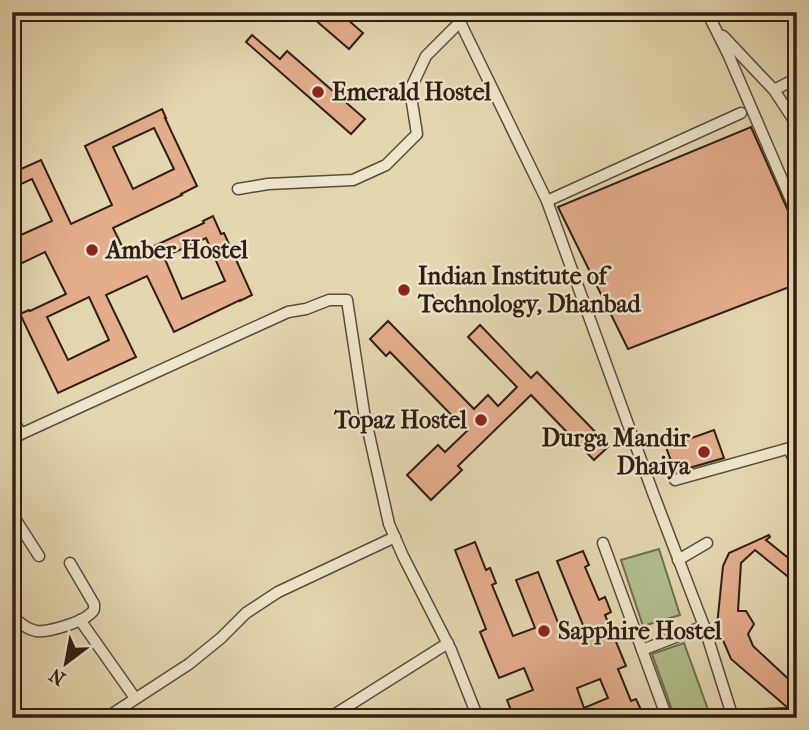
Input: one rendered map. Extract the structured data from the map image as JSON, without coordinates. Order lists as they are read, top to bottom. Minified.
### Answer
{"places":["Emerald Hostel","Amber Hostel","Indian Institute of Technology, Dhanbad","Topaz Hostel","Durga Mandir Dhaiya","Sapphire Hostel"],"north":"bottom left"}
